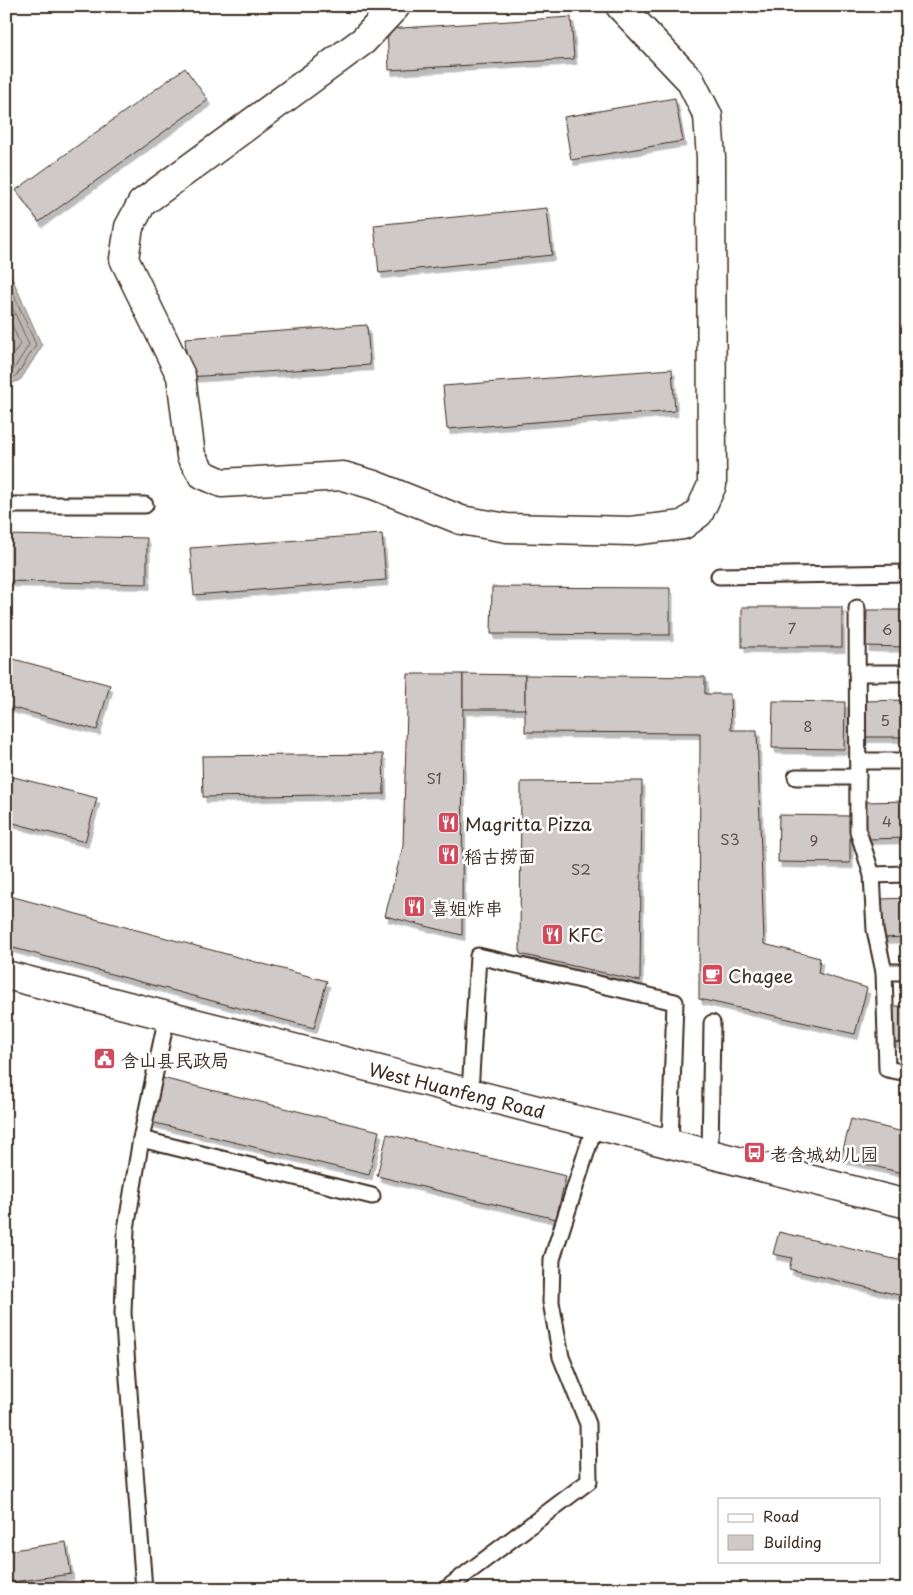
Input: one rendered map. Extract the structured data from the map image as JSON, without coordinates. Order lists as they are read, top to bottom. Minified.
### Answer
{"streets":{"street":["West Huanfeng Road"]},"places":{"restaurant":["Magritta Pizza","稻古捞面","喜姐炸串","KFC"],"cafe":["Chagee"],"public building":["含山县民政局"],"bus stop":["老含城幼儿园"]},"house_numbers":["7","6","5","8","S1","4","S3","9","S2"],"legend":["Road","Building"]}
